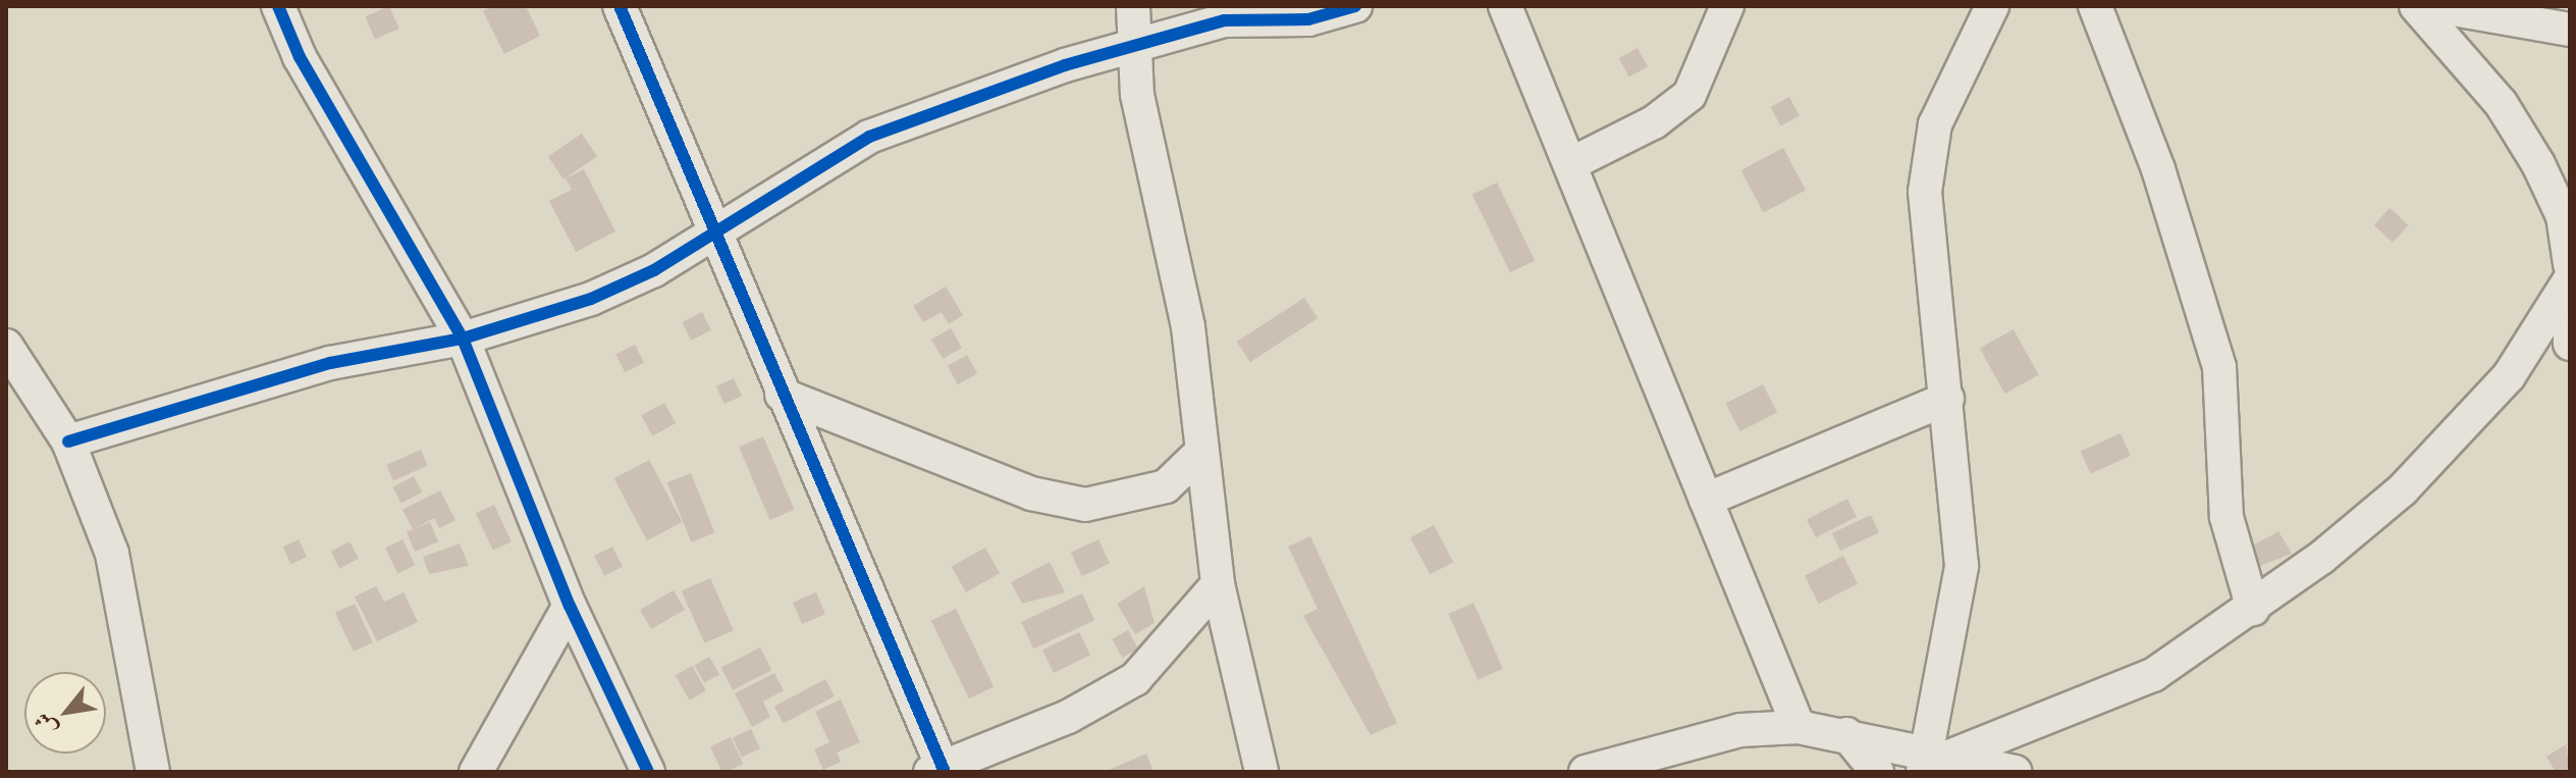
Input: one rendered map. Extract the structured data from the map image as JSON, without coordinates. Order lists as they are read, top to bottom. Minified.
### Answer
{"north":"bottom left"}
